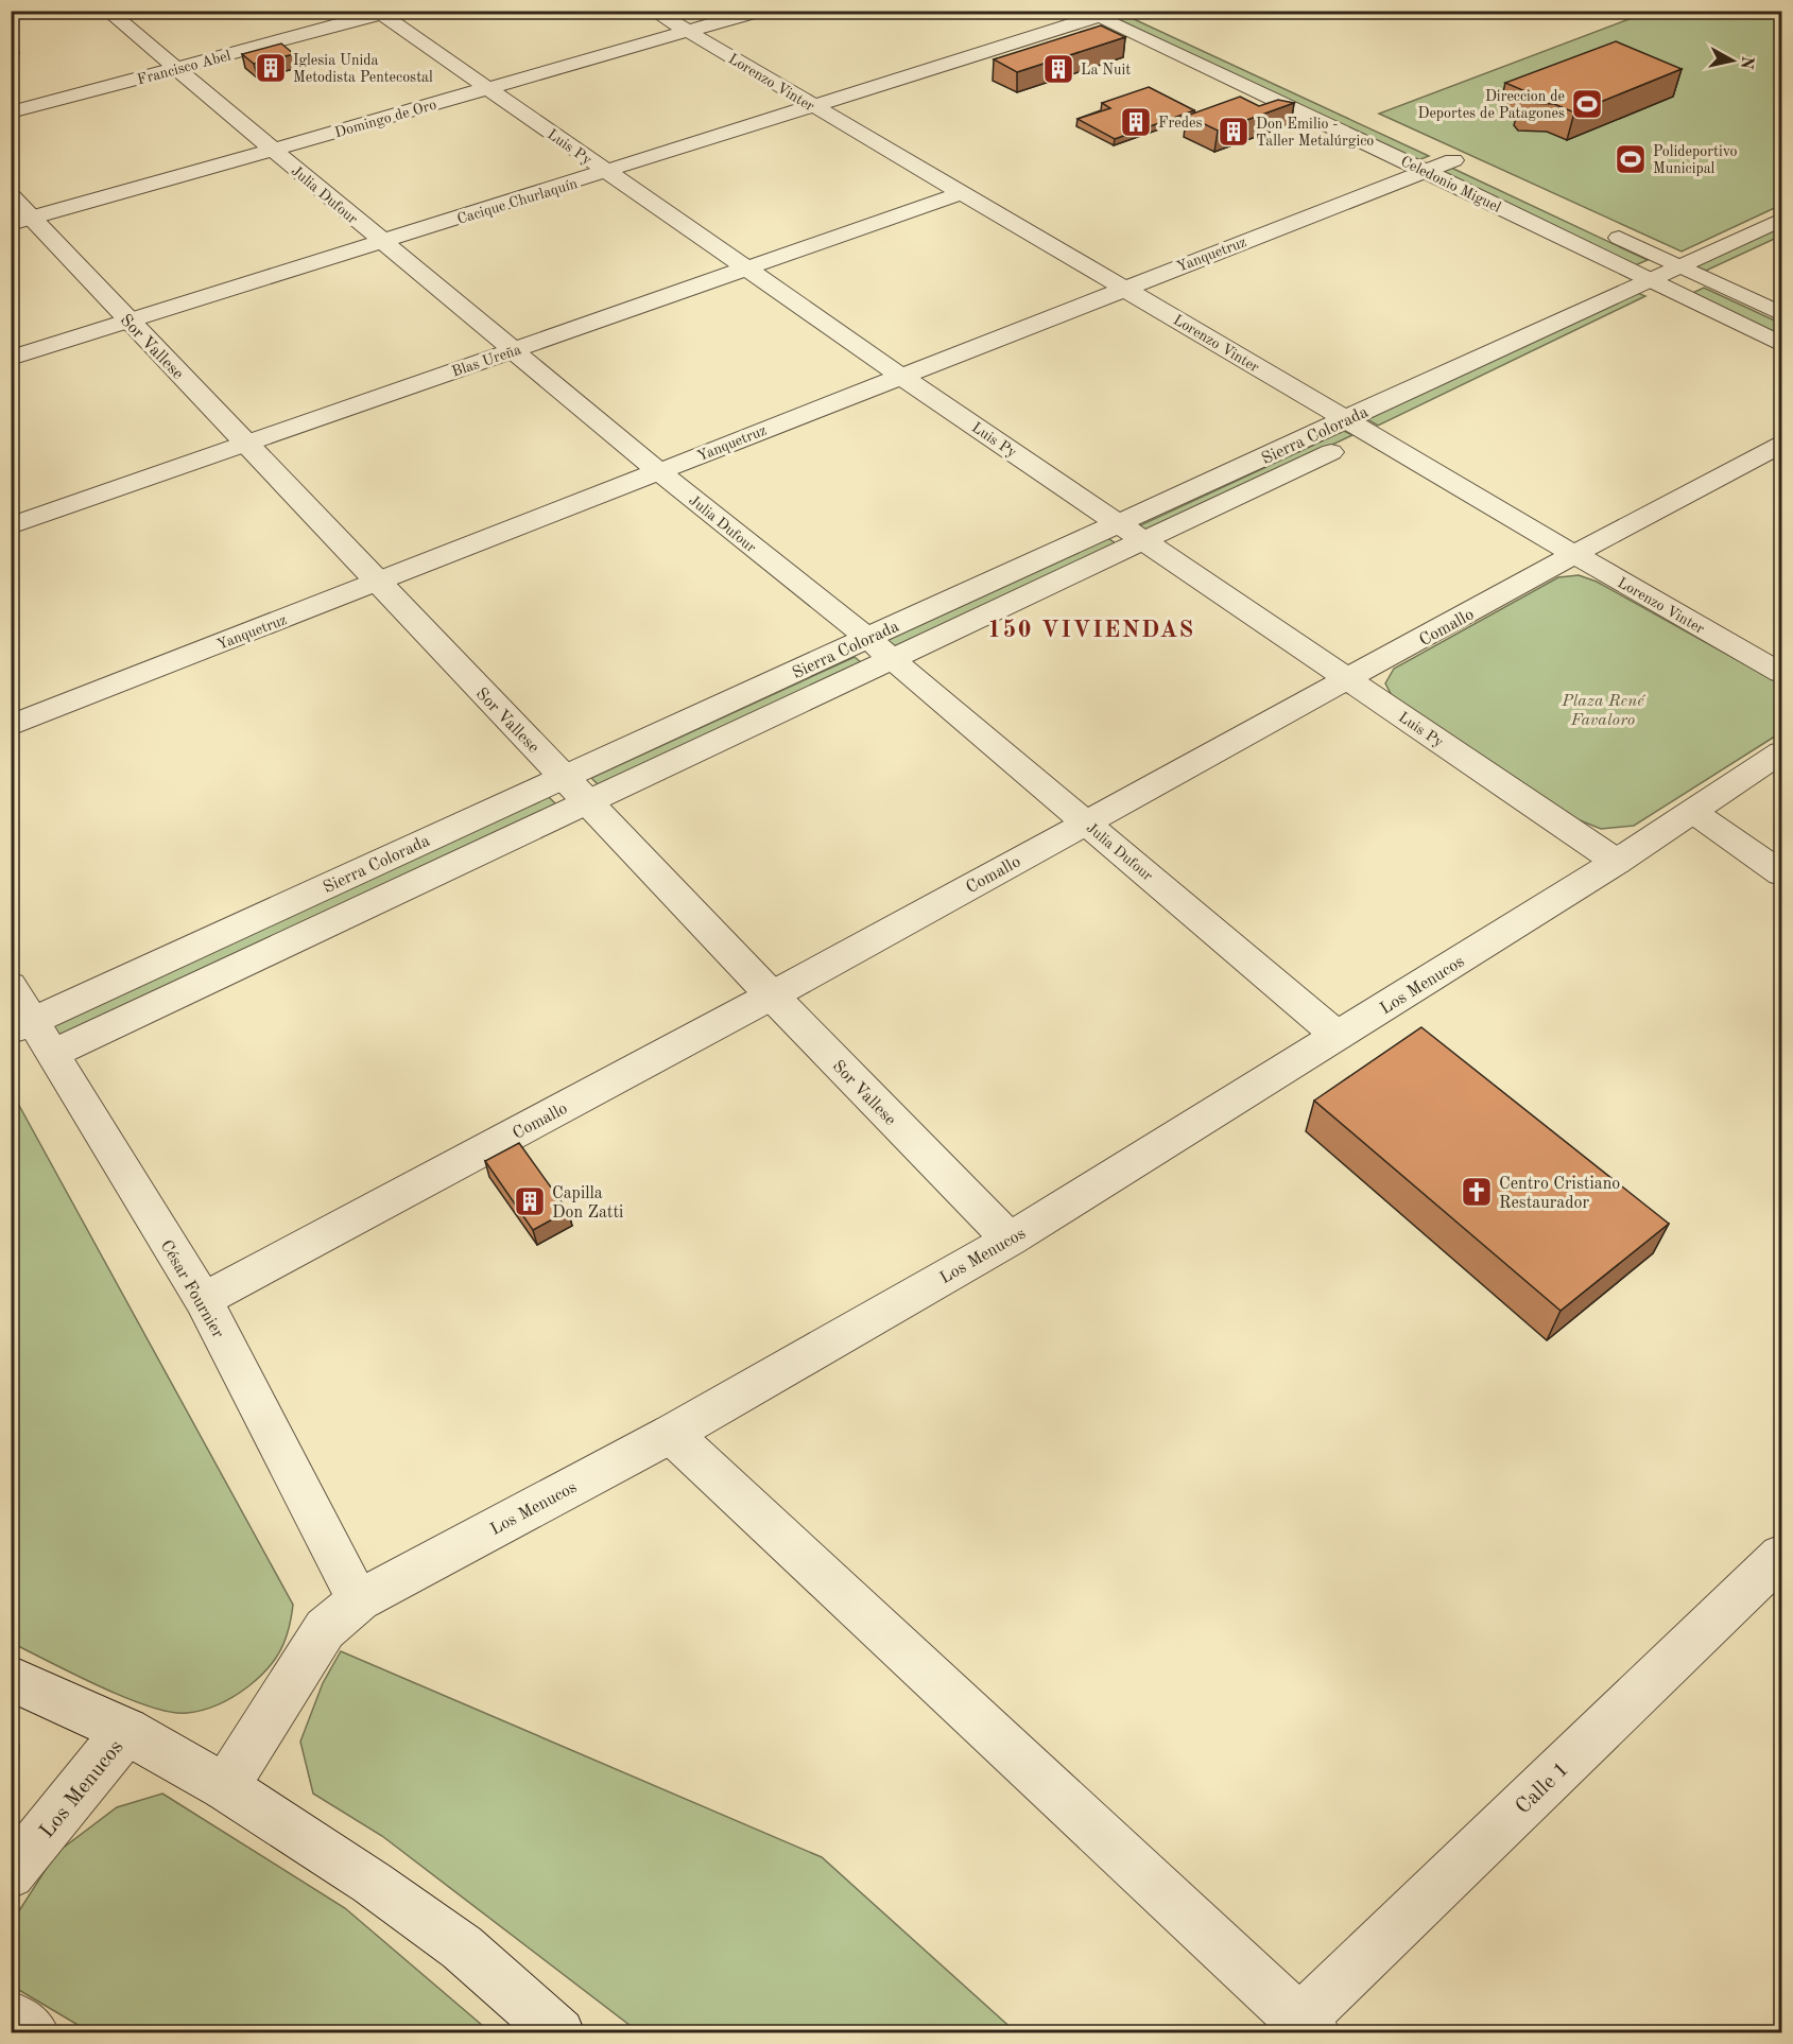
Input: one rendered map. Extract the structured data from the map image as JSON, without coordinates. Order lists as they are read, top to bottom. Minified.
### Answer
{"streets":{"street":["Francisco Abel","Lorenzo Vinter","Domingo de Oro","Luis Py","Celedonio Miguel","Julia Dufour","Cacique Churlaquín","Yanquetruz","Sor Vallese","Blas Ureña","Sierra Colorada","Comallo","Los Menucos","César Fournier","Calle 1"]},"crossings":[["Francisco Abel","Luis Py"],["Francisco Abel","Julia Dufour"],["Lorenzo Vinter","Domingo de Oro"],["Lorenzo Vinter","Cacique Churlaquín"],["Lorenzo Vinter","Yanquetruz"],["Lorenzo Vinter","Blas Ureña"],["Lorenzo Vinter","Sierra Colorada"],["Lorenzo Vinter","Comallo"],["Domingo de Oro","Luis Py"],["Domingo de Oro","Julia Dufour"],["Domingo de Oro","Sor Vallese"],["Luis Py","Cacique Churlaquín"],["Luis Py","Yanquetruz"],["Luis Py","Blas Ureña"],["Luis Py","Sierra Colorada"],["Luis Py","Comallo"],["Luis Py","Los Menucos"],["Celedonio Miguel","Cacique Churlaquín"],["Celedonio Miguel","Yanquetruz"],["Celedonio Miguel","Sierra Colorada"],["Julia Dufour","Cacique Churlaquín"],["Julia Dufour","Yanquetruz"],["Julia Dufour","Blas Ureña"],["Julia Dufour","Sierra Colorada"],["Julia Dufour","Comallo"],["Julia Dufour","Los Menucos"],["Cacique Churlaquín","Sor Vallese"],["Yanquetruz","Sor Vallese"],["Sor Vallese","Blas Ureña"],["Sor Vallese","Sierra Colorada"],["Sor Vallese","Comallo"],["Sor Vallese","Los Menucos"],["Sierra Colorada","César Fournier"],["Comallo","César Fournier"],["Los Menucos","César Fournier"]],"districts":["150 VIVIENDAS"],"parks":["Plaza René Favaloro"],"places":{"building":["Iglesia Unida Metodista Pentecostal","La Nuit","Fredes","Don Emilio - Taller Metalúrgico","Capilla Don Zatti"],"sports":["Direccion de Deportes de Patagones","Polideportivo Municipal"],"church":["Centro Cristiano Restaurador"]},"north":"right"}
